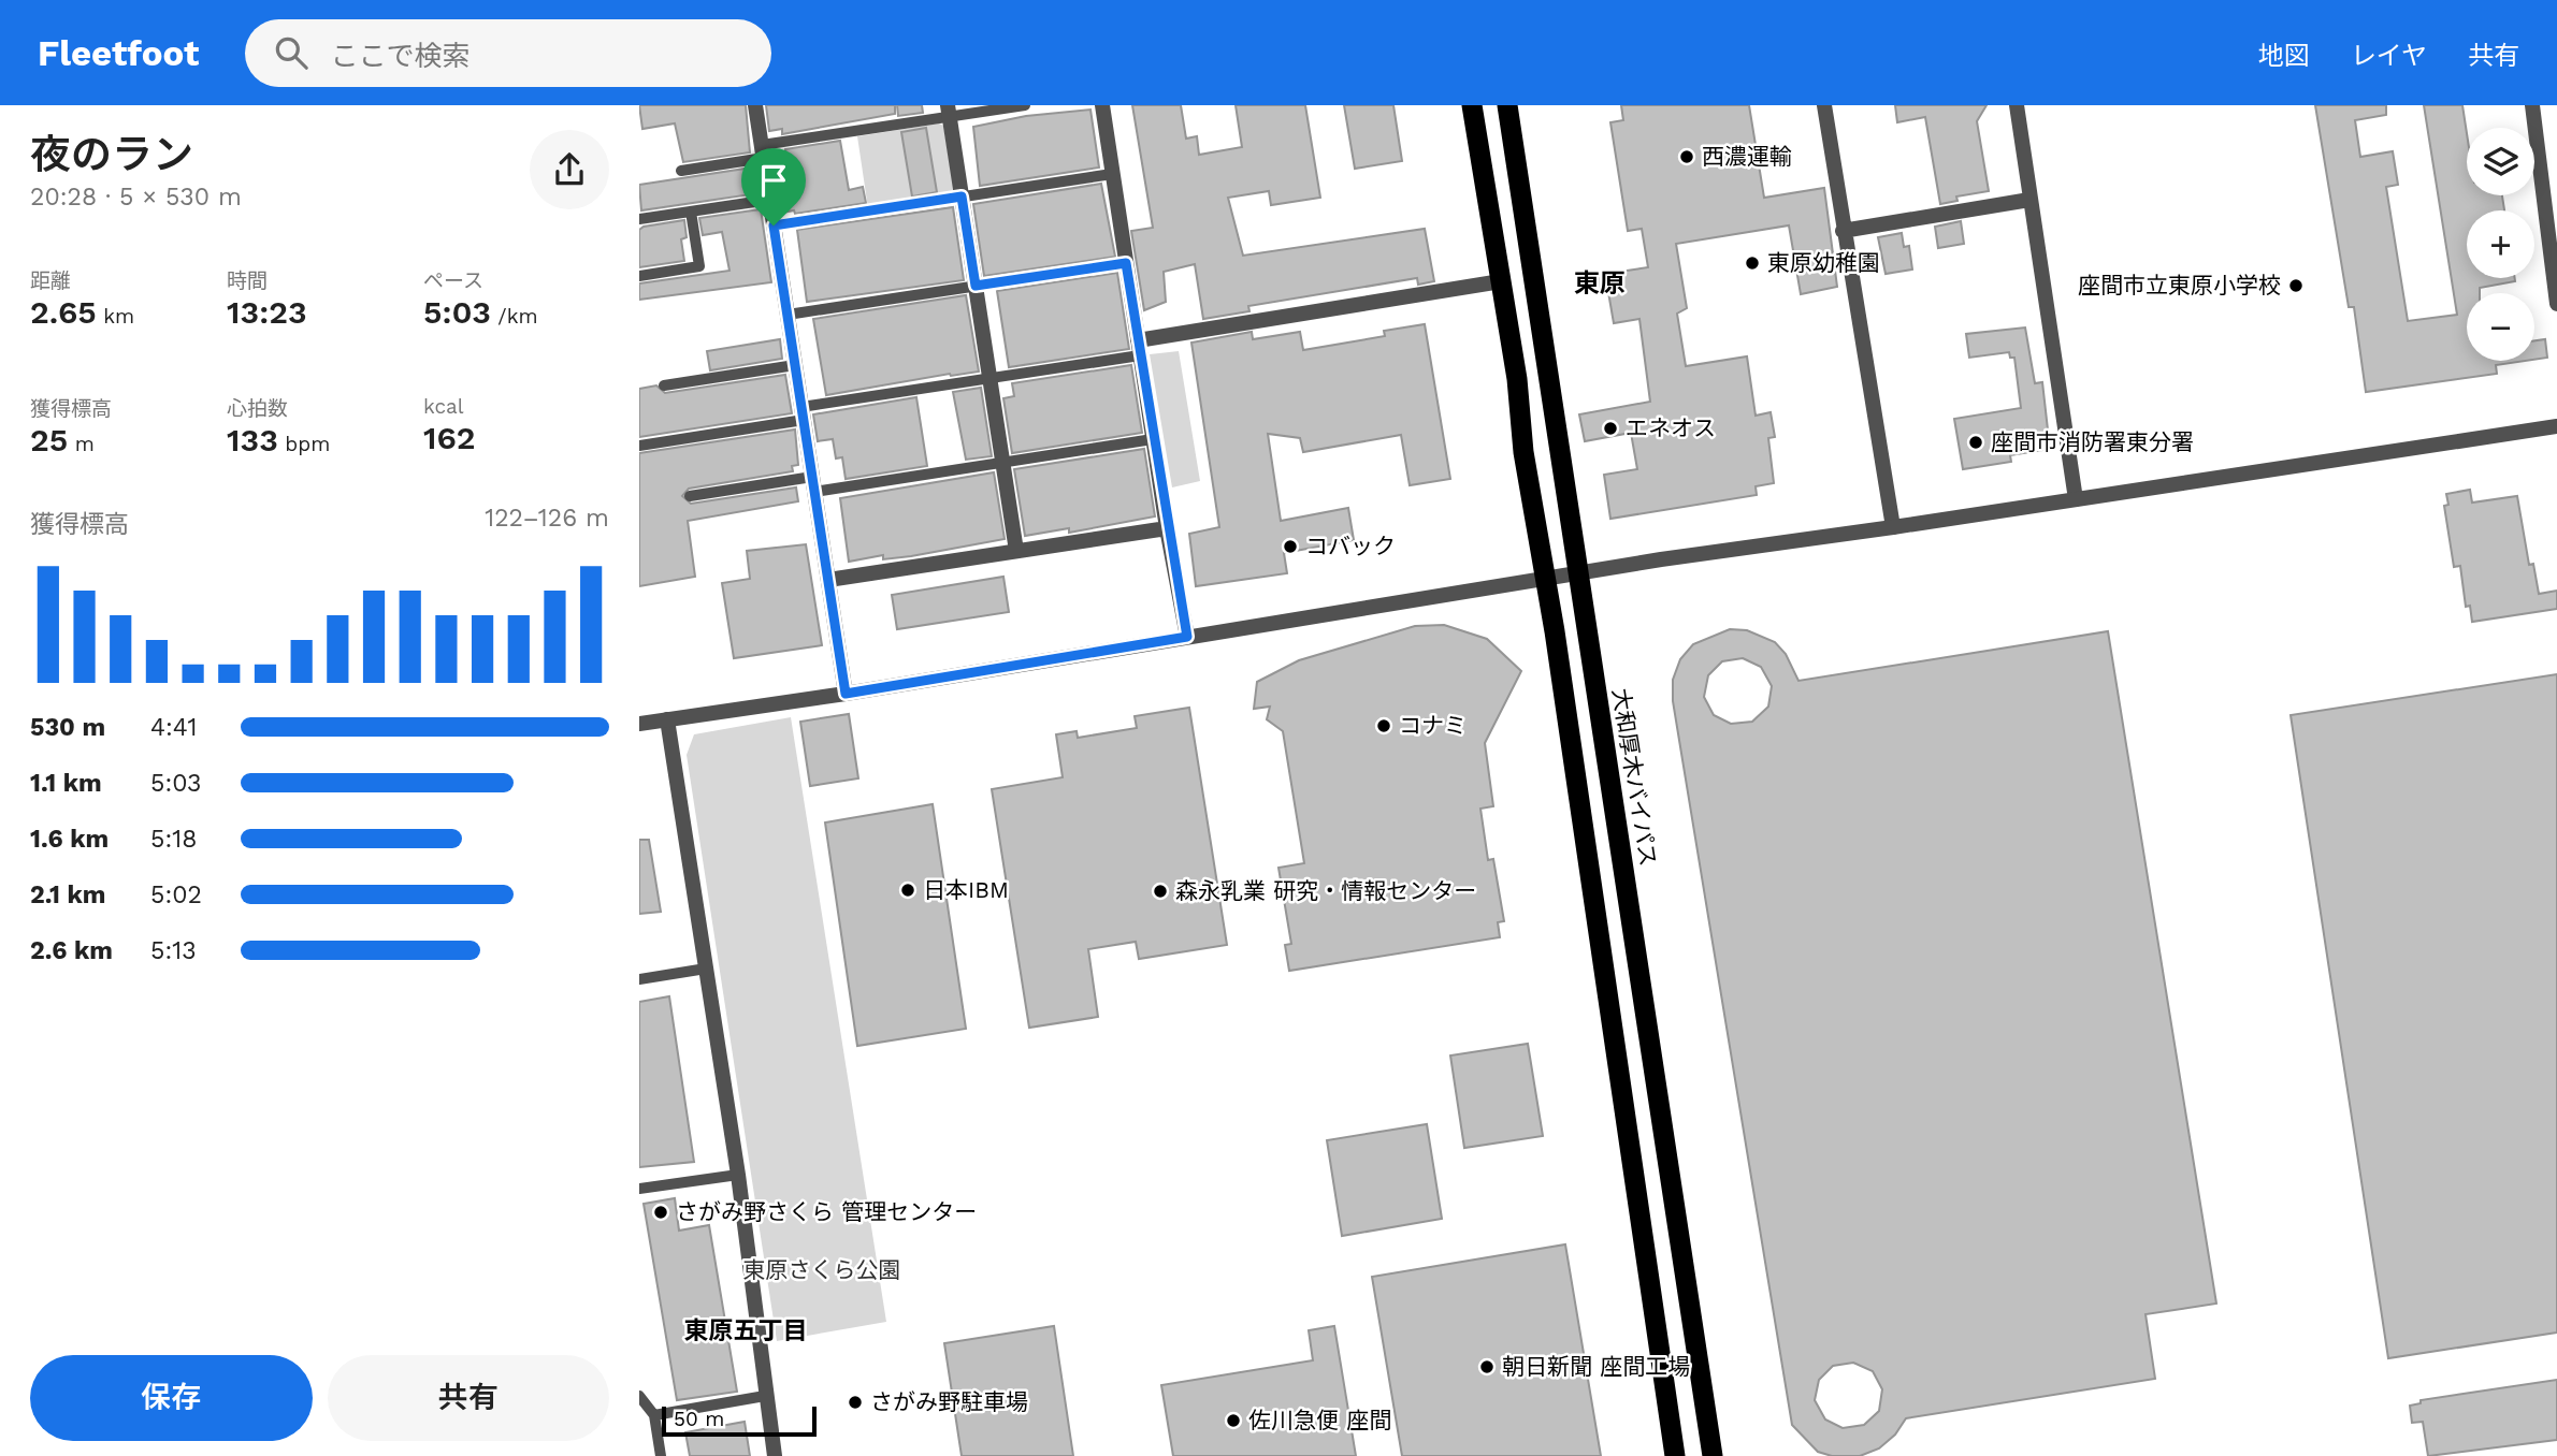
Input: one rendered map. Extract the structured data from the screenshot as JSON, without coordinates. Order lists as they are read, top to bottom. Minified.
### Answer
{"streets":{"highway":["大和厚木バイパス"]},"districts":["東原","東原五丁目"],"parks":["東原さくら公園"],"places":["西濃運輸","東原幼稚園","座間市立東原小学校","エネオス","座間市消防署東分署","コバック","コナミ","日本IBM","森永乳業 研究・情報センター","さがみ野さくら 管理センター","朝日新聞 座間工場","さがみ野駐車場","佐川急便 座間"],"scale_bar":"50 m","page":{"header":"Fleetfoot","search":"ここで検索","nav":["地図","レイヤ","共有"],"heading":["夜のラン","20:28 · 5 × 530 m"],"map_buttons":["+","−"],"stats":[["距離","2.65 km"],["時間","13:23"],["ペース","5:03 /km"],["獲得標高","25 m"],["心拍数","133 bpm"],["kcal","162"]],"chart":["獲得標高","122–126 m"],"list":[{"name":"530 m","note":"4:41"},{"name":"1.1 km","note":"5:03"},{"name":"1.6 km","note":"5:18"},{"name":"2.1 km","note":"5:02"},{"name":"2.6 km","note":"5:13"}],"buttons":["保存","共有"],"scale":"50 m"}}
